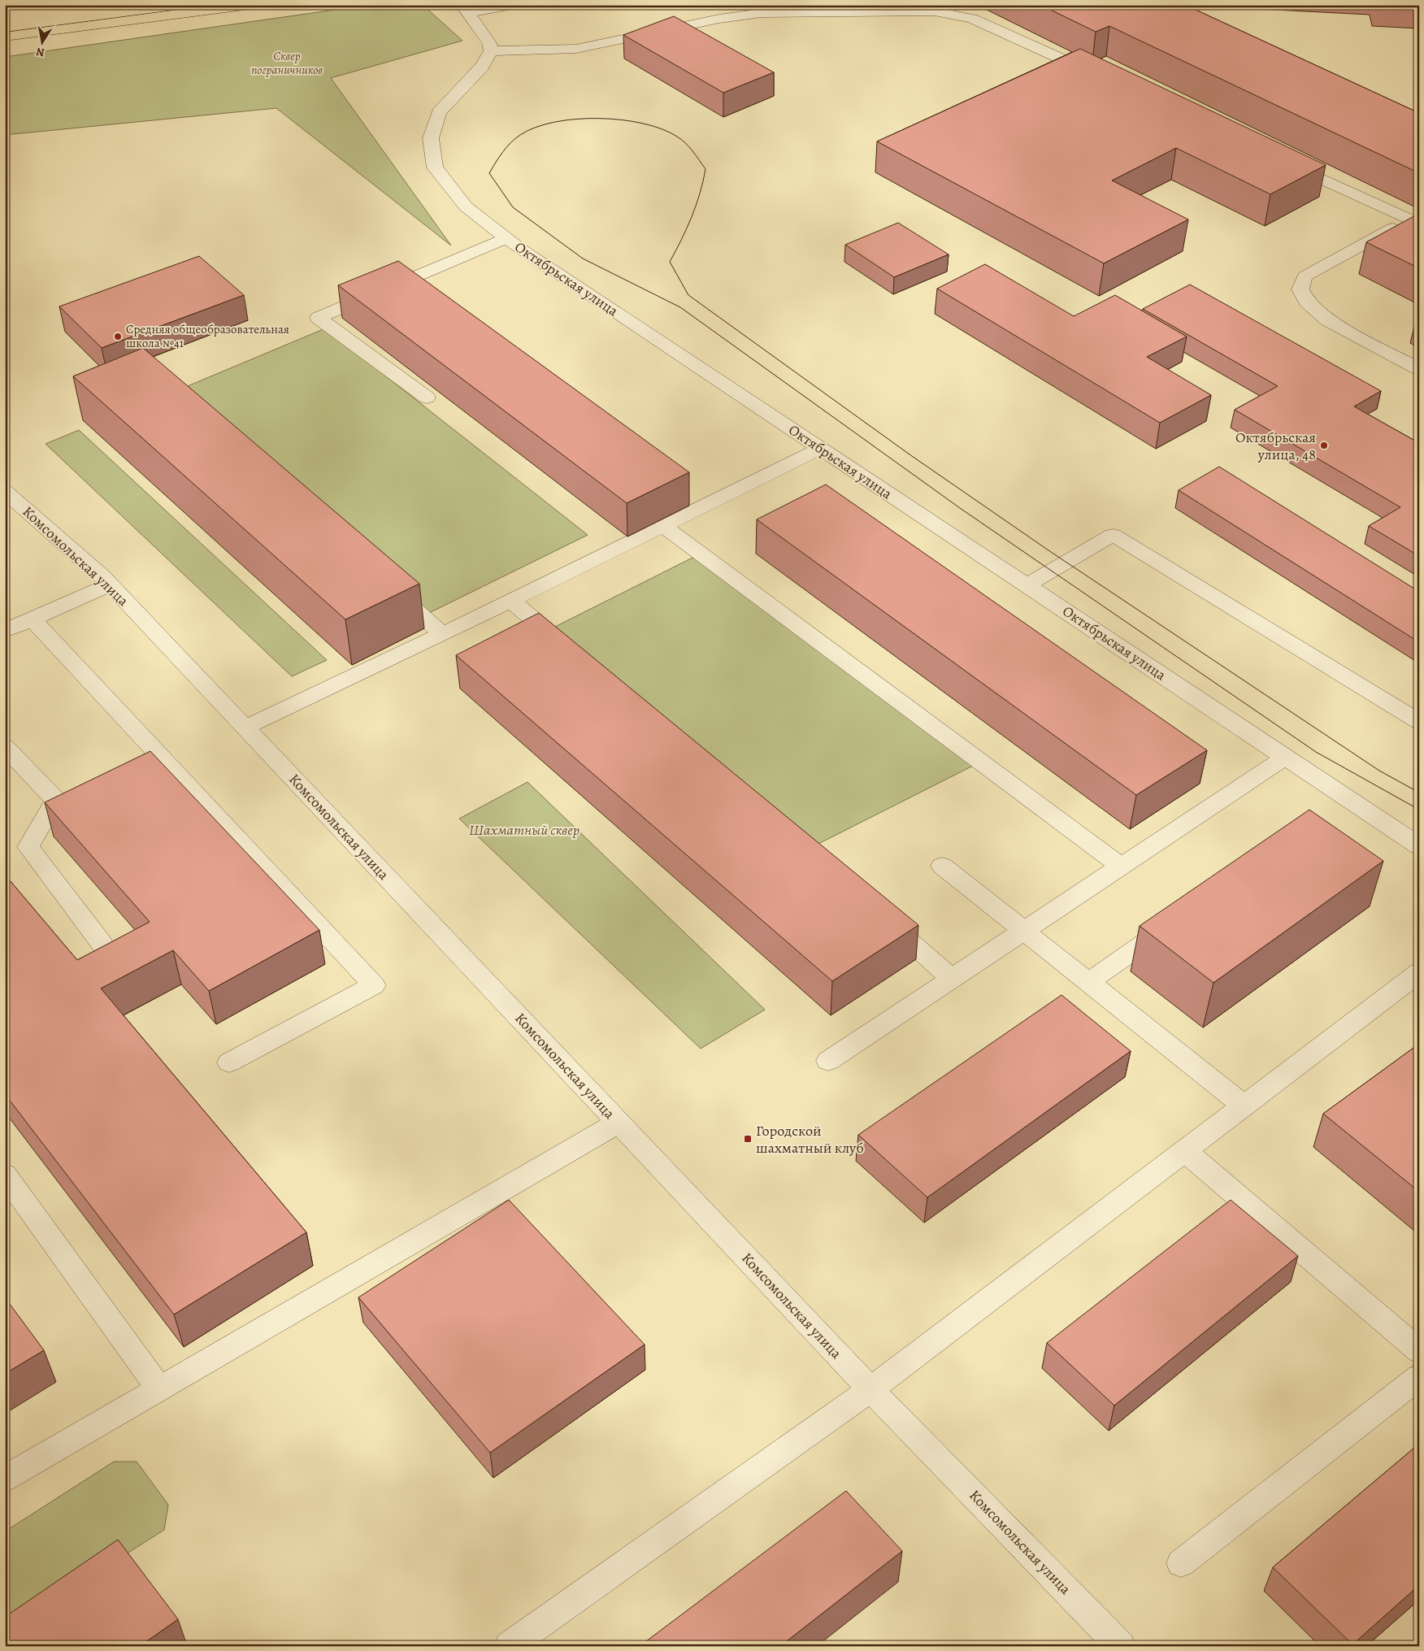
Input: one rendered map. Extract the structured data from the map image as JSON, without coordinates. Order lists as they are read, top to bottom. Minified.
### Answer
{"streets":{"street":["Октябрьская улица","Комсомольская улица"]},"parks":["Сквер пограничников","Шахматный сквер"],"places":{"other":["Средняя общеобразовательная школа №41","Октябрьская улица, 48"],"transit":["Городской шахматный клуб"]},"north":"bottom"}
